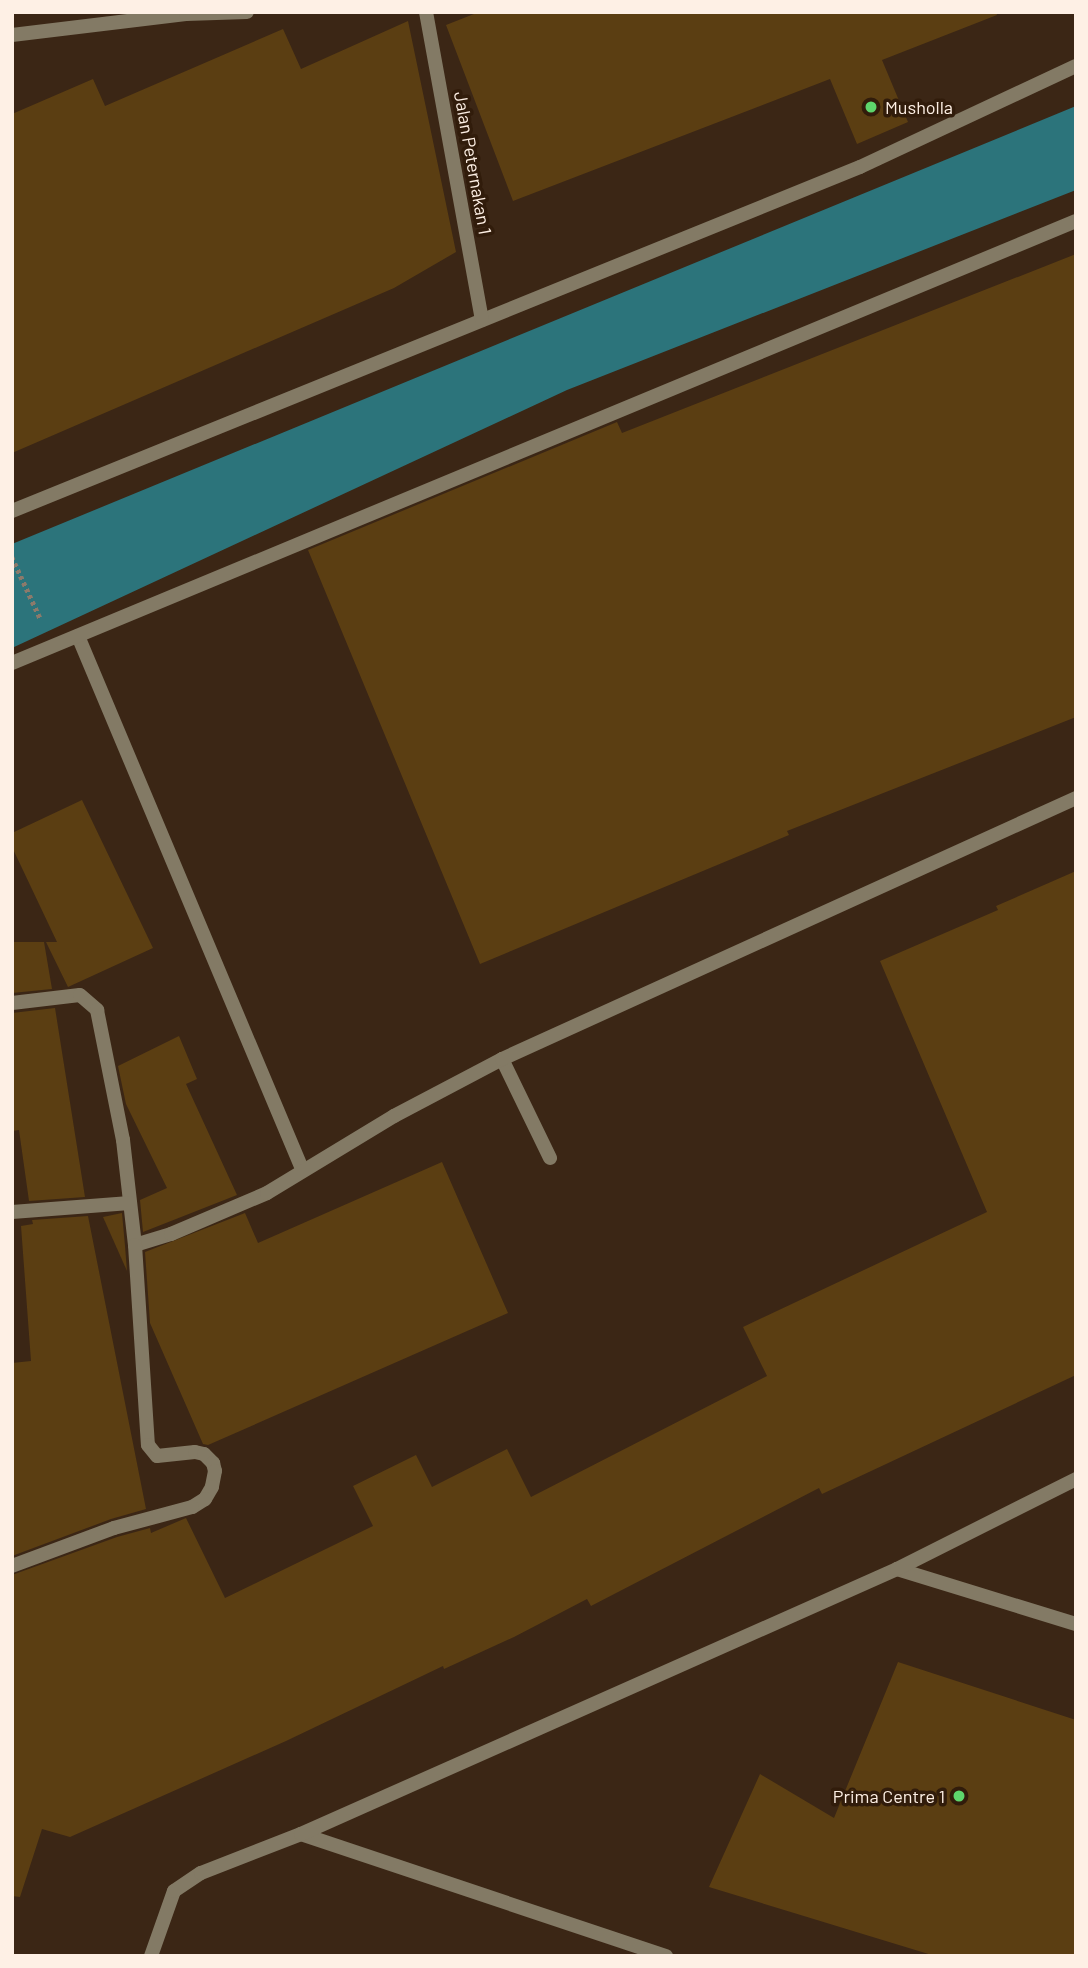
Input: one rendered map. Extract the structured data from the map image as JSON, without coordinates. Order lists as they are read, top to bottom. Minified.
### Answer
{"streets":{"street":["Jalan Peternakan 1"]},"places":["Musholla","Prima Centre 1"]}
